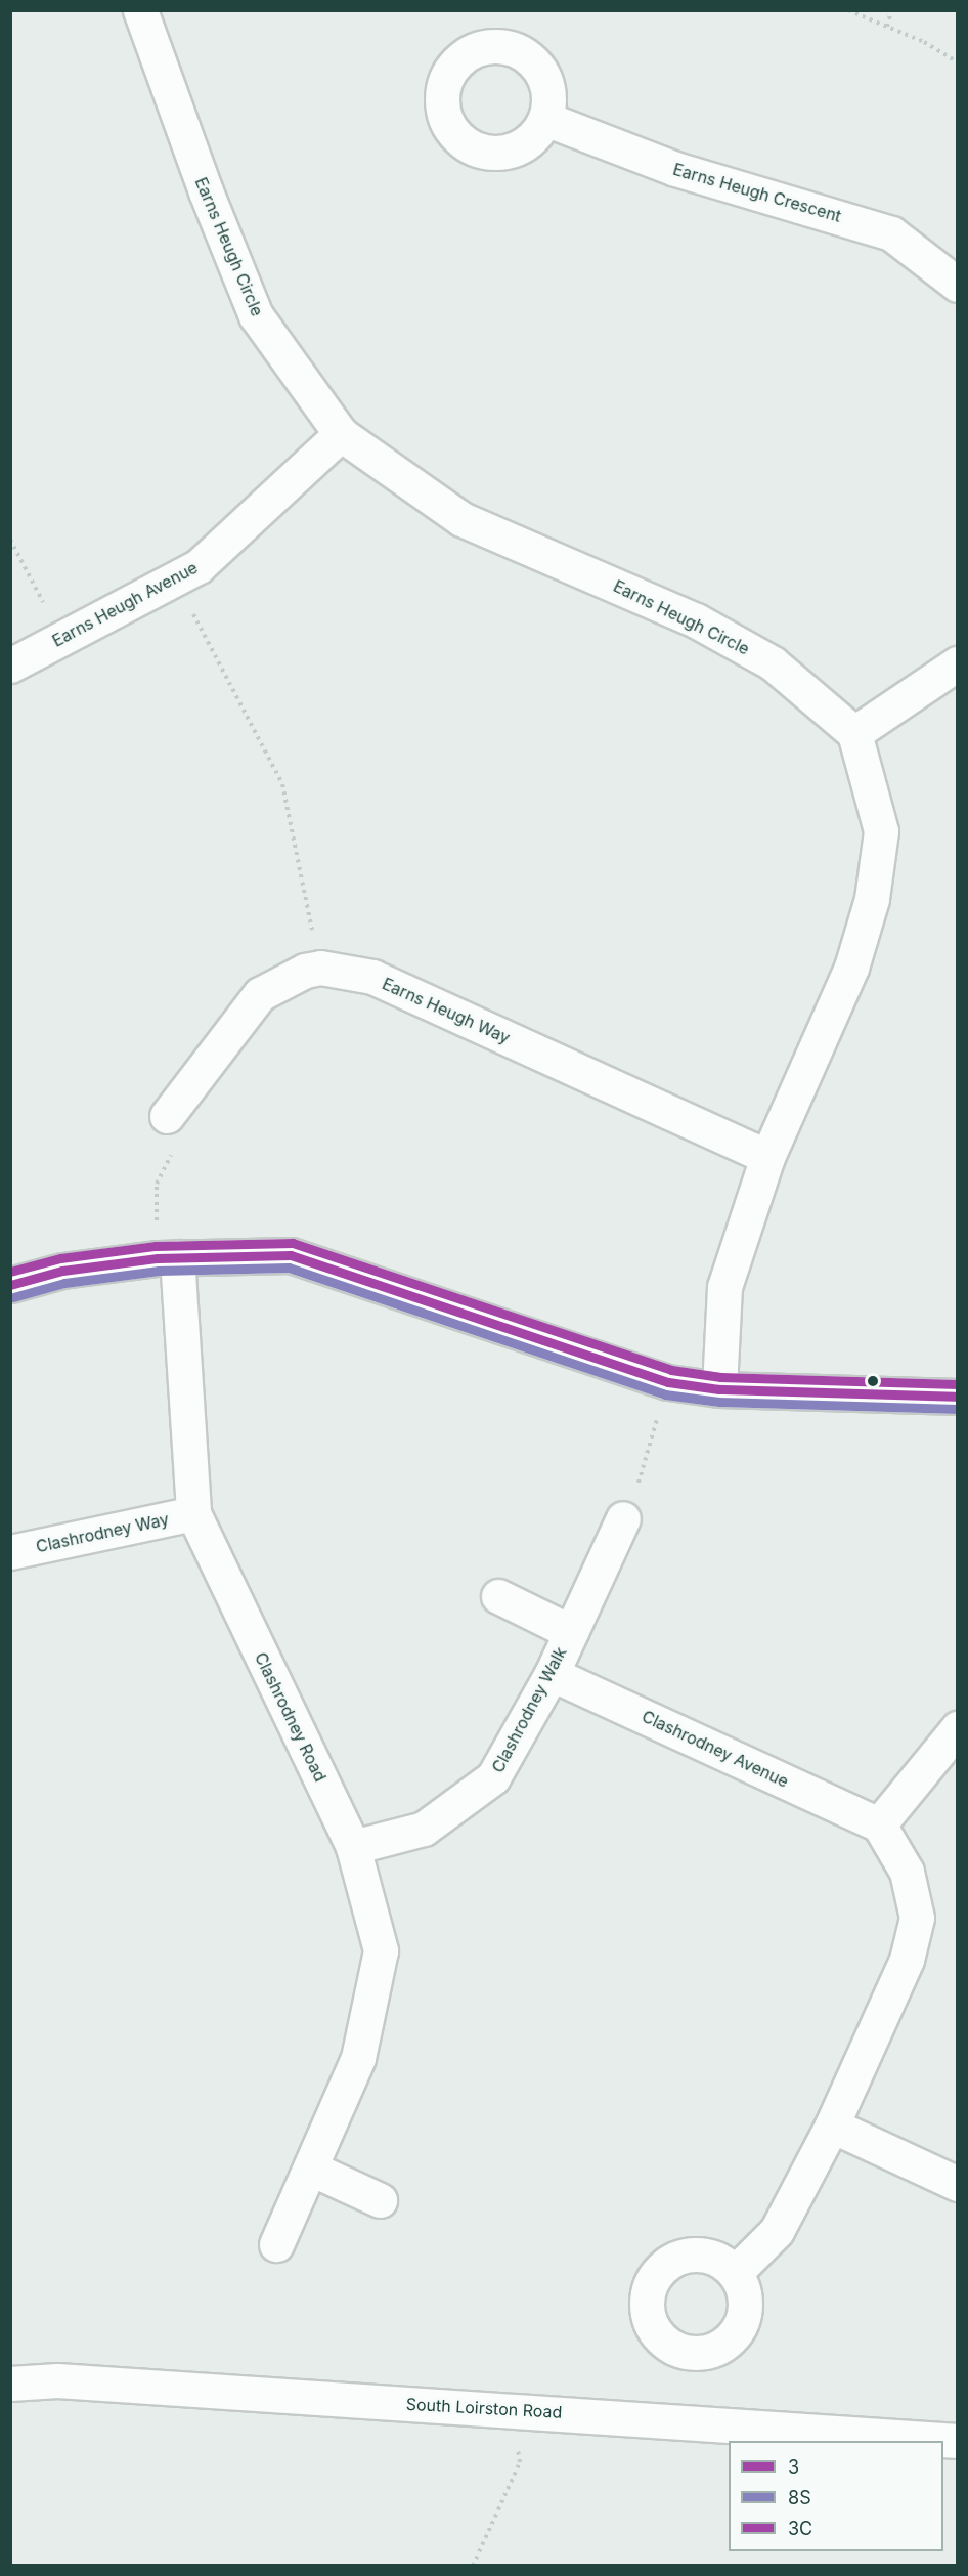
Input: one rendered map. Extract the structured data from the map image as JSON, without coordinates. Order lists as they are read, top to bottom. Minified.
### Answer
{"streets":{"street":["Earns Heugh Crescent","Earns Heugh Circle","Earns Heugh Avenue","Earns Heugh Way","Clashrodney Way","Clashrodney Walk","Clashrodney Road","Clashrodney Avenue","South Loirston Road"]},"crossings":[["Earns Heugh Circle","Earns Heugh Avenue"],["Clashrodney Way","Clashrodney Road"],["Clashrodney Walk","Clashrodney Road"],["Clashrodney Walk","Clashrodney Avenue"]],"lines":["transit line 3C","transit line 3","transit line 8S"],"legend":["3","8S","3C"]}
